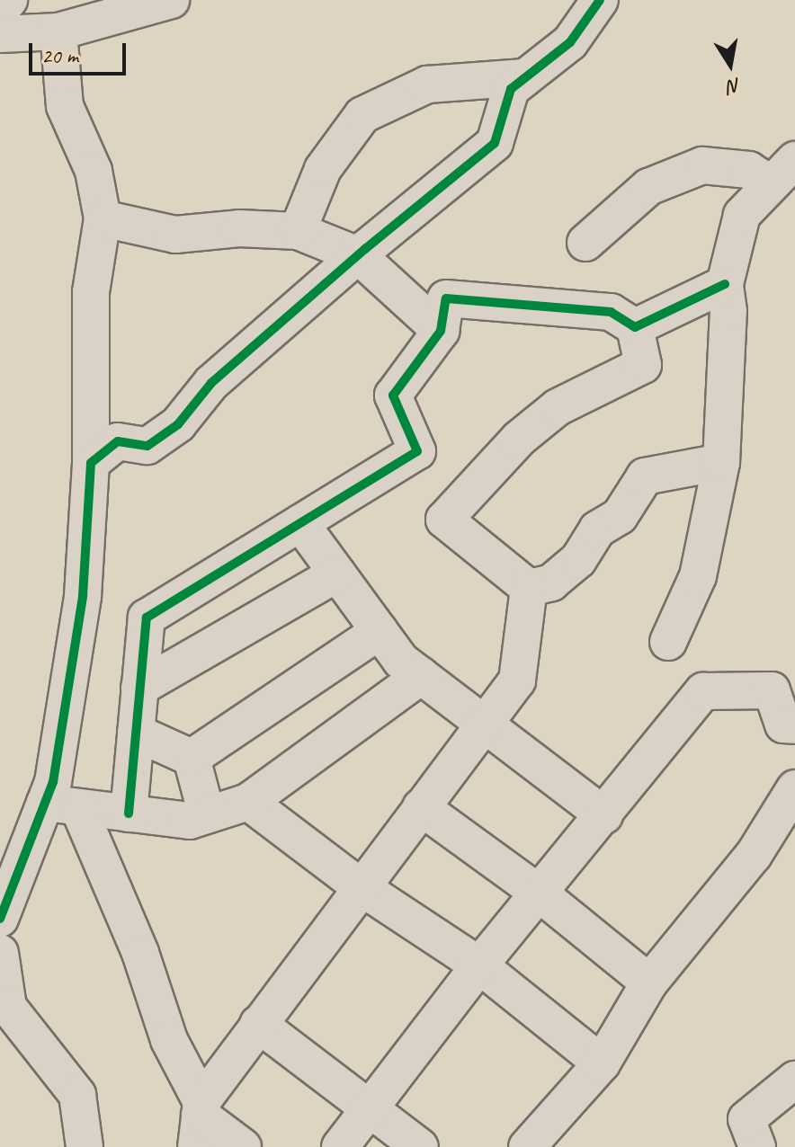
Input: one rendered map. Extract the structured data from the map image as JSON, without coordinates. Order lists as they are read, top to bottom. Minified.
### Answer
{"scale_bar":"20 m","north":"bottom"}
